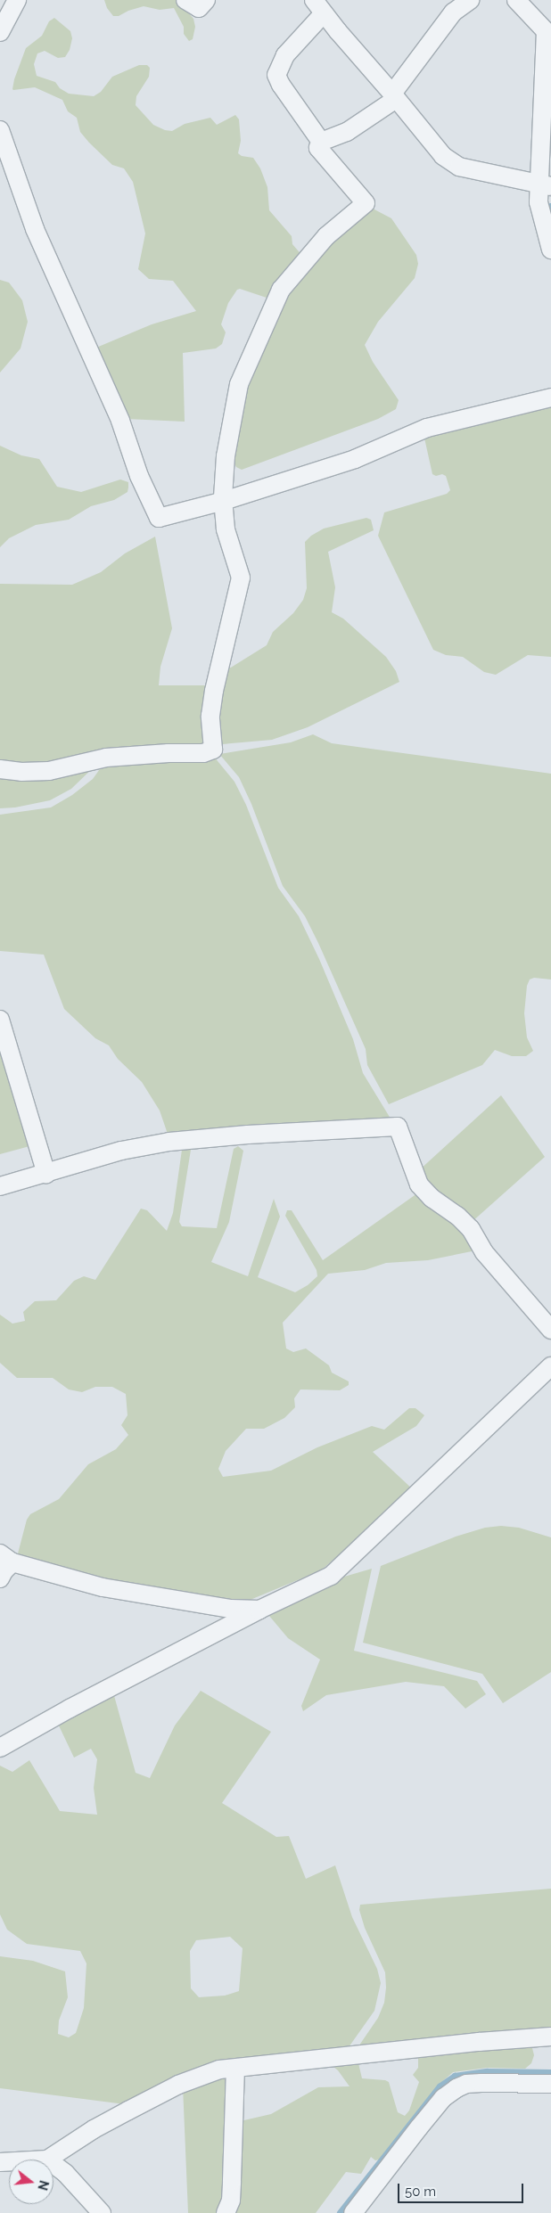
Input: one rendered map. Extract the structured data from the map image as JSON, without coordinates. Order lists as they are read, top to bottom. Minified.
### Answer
{"scale_bar":"50 m","north":"right"}
